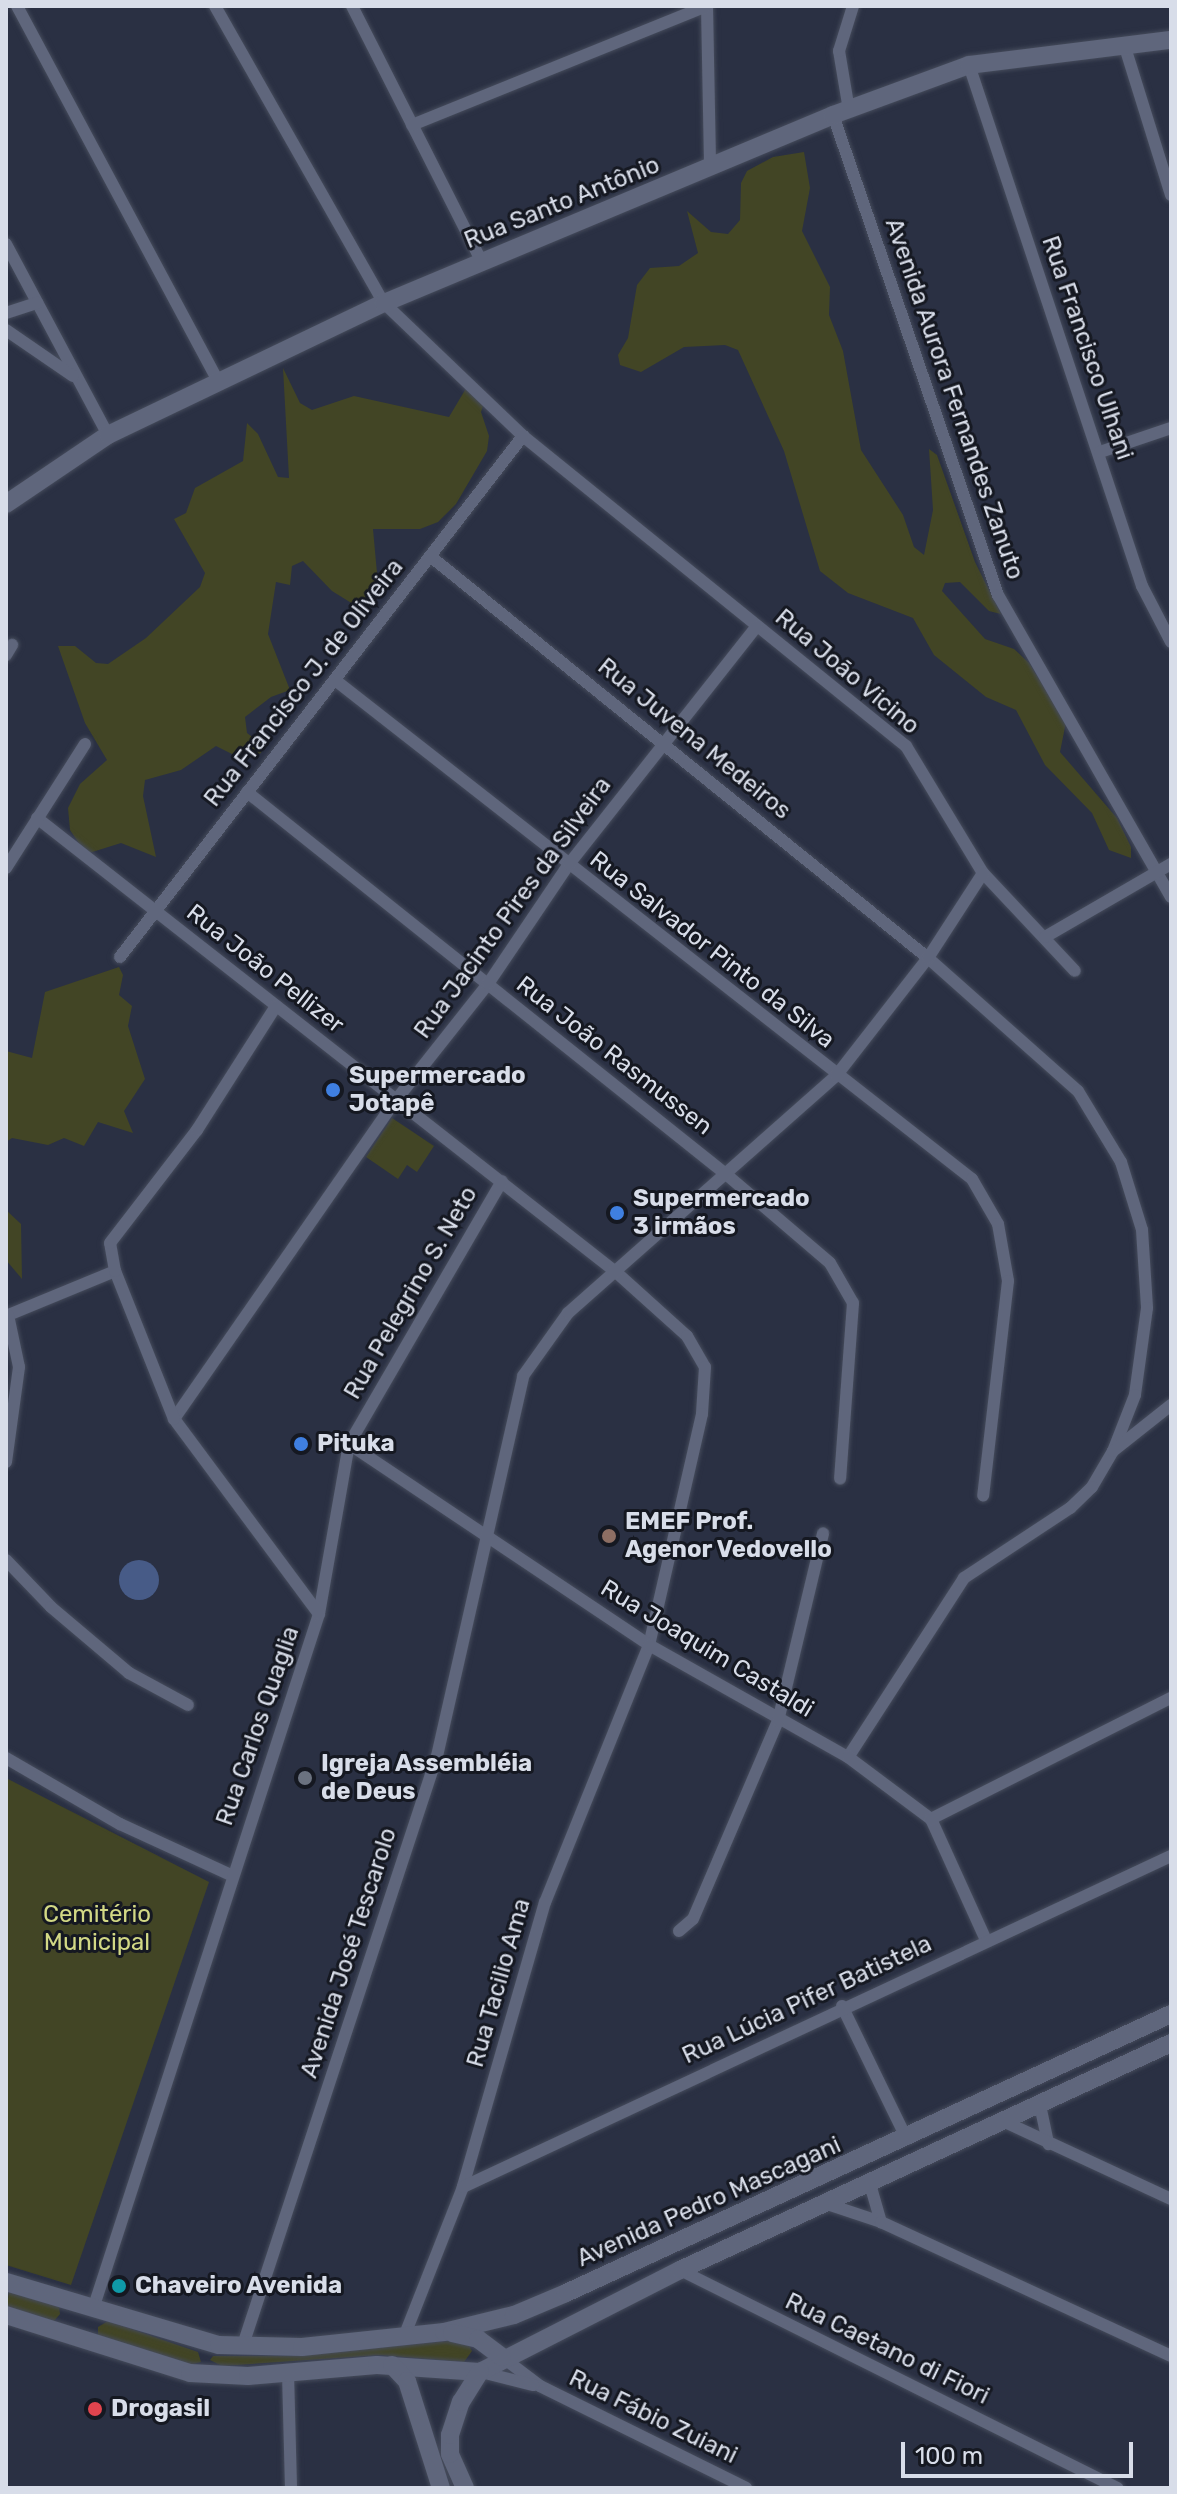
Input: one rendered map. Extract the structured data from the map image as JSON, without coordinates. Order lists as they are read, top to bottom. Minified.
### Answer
{"streets":{"main road":["Rua Santo Antônio","Avenida Pedro Mascagani"],"street":["Rua Francisco Ulhani","Avenida Aurora Fernandes Zanuto","Rua João Vicino","Rua Francisco J. de Oliveira","Rua Juvena Medeiros","Rua Jacinto Pires da Silveira","Rua Salvador Pinto da Silva","Rua João Pellizer","Rua João Rasmussen","Rua Pelegrino S. Neto","Rua Joaquim Castaldi","Rua Carlos Quaglia","Avenida José Tescarolo","Rua Tacilio Ama","Rua Lúcia Pifer Batistela","Rua Caetano di Fiori","Rua Fábio Zuiani"]},"crossings":[["Rua Santo Antônio","Rua Francisco Ulhani"],["Rua Santo Antônio","Avenida Aurora Fernandes Zanuto"],["Rua Santo Antônio","Rua João Vicino"],["Rua João Vicino","Rua Francisco J. de Oliveira"],["Rua João Vicino","Rua Jacinto Pires da Silveira"],["Rua Francisco J. de Oliveira","Rua Juvena Medeiros"],["Rua Francisco J. de Oliveira","Rua Salvador Pinto da Silva"],["Rua Francisco J. de Oliveira","Rua João Pellizer"],["Rua Francisco J. de Oliveira","Rua João Rasmussen"],["Rua Juvena Medeiros","Rua Jacinto Pires da Silveira"],["Rua Jacinto Pires da Silveira","Rua Salvador Pinto da Silva"],["Rua Jacinto Pires da Silveira","Rua João Pellizer"],["Rua Jacinto Pires da Silveira","Rua João Rasmussen"],["Rua Jacinto Pires da Silveira","Rua Carlos Quaglia"],["Rua João Pellizer","Rua Pelegrino S. Neto"],["Rua João Pellizer","Rua Carlos Quaglia"],["Rua João Pellizer","Avenida José Tescarolo"],["Rua João Pellizer","Rua Tacilio Ama"],["Rua Pelegrino S. Neto","Rua Joaquim Castaldi"],["Rua Pelegrino S. Neto","Rua Carlos Quaglia"],["Rua Joaquim Castaldi","Avenida José Tescarolo"],["Rua Joaquim Castaldi","Rua Tacilio Ama"],["Rua Joaquim Castaldi","Rua Lúcia Pifer Batistela"],["Rua Carlos Quaglia","Avenida Pedro Mascagani"],["Avenida José Tescarolo","Rua Tacilio Ama"],["Avenida José Tescarolo","Avenida Pedro Mascagani"],["Rua Tacilio Ama","Rua Lúcia Pifer Batistela"],["Rua Tacilio Ama","Avenida Pedro Mascagani"],["Avenida Pedro Mascagani","Rua Caetano di Fiori"],["Avenida Pedro Mascagani","Rua Fábio Zuiani"]],"parks":["Cemitério Municipal"],"places":["Supermercado Jotapê","Supermercado 3 irmãos","Pituka","EMEF Prof. Agenor Vedovello","Igreja Assembléia de Deus","Chaveiro Avenida","Drogasil"],"scale_bar":"100 m"}
